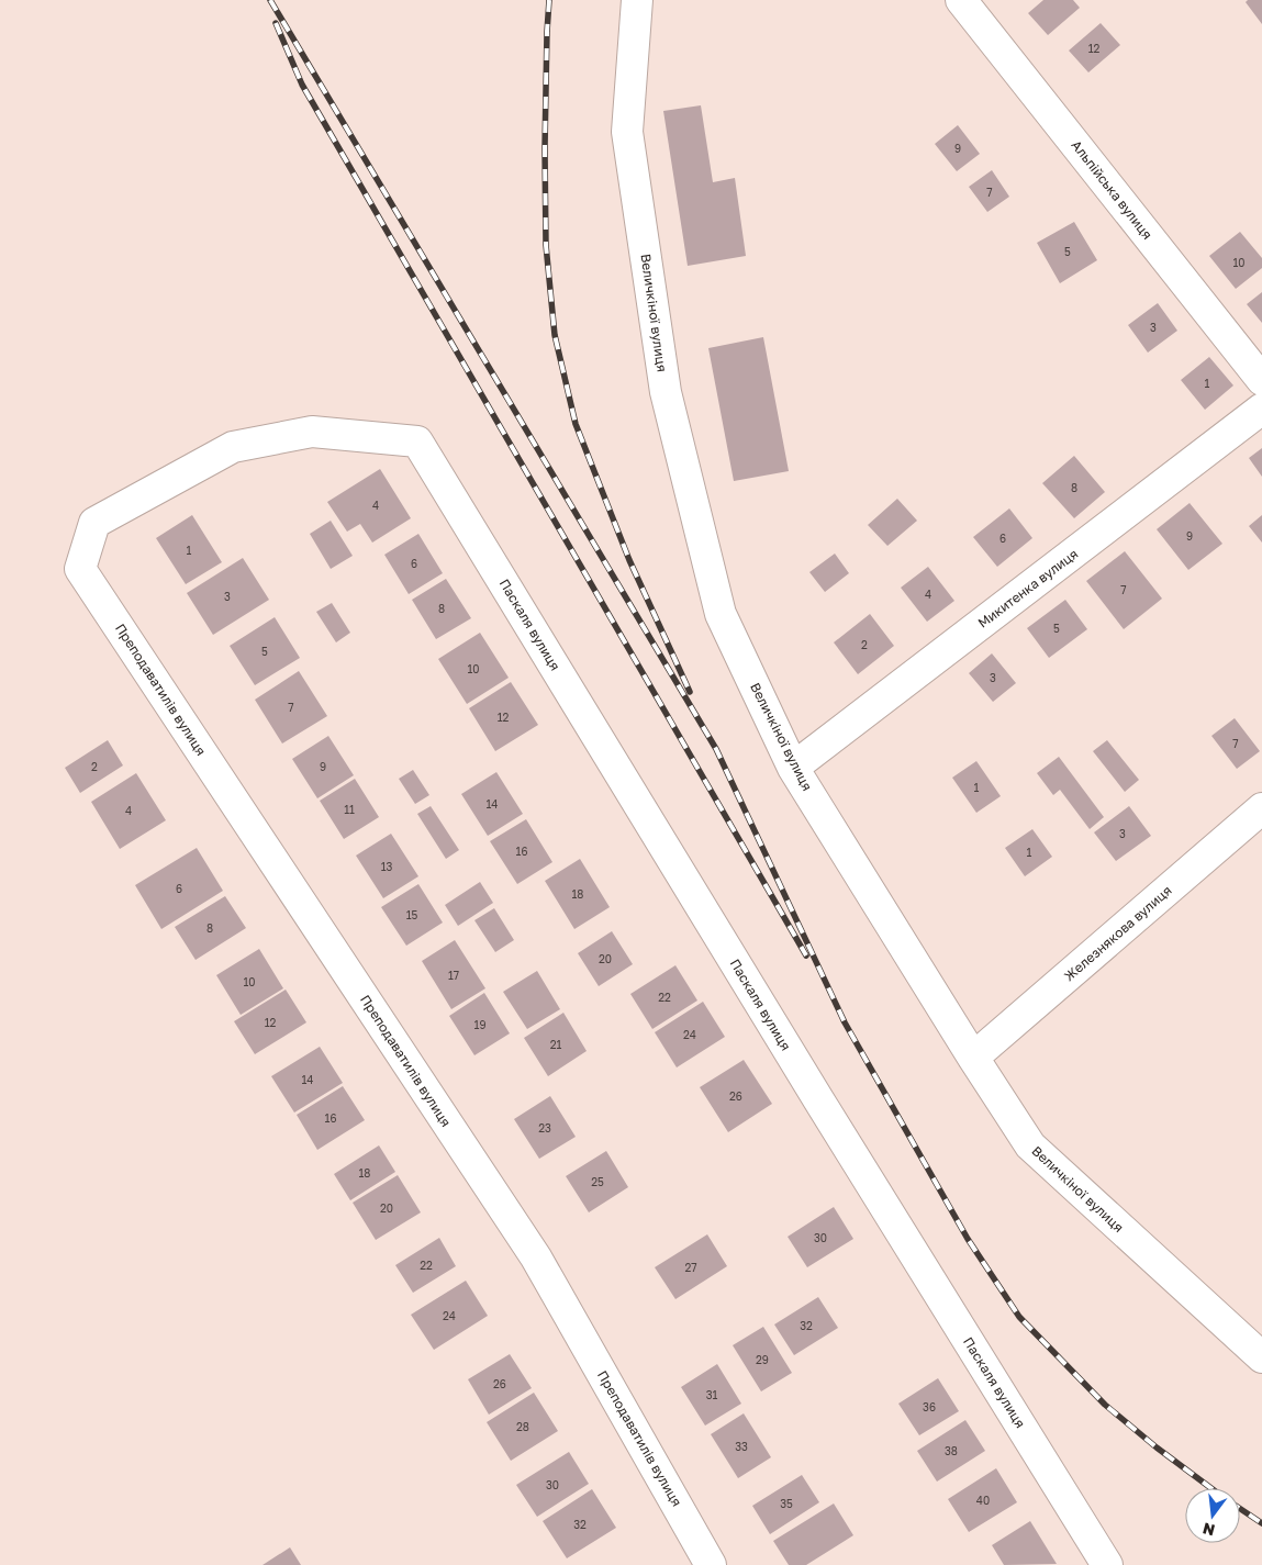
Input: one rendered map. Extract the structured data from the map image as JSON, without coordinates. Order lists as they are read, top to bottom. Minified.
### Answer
{"streets":{"street":["Альпійська вулиця","Величкіної вулиця","Микитенка вулиця","Паскаля вулиця","Преподаватилів вулиця","Железнякова вулиця"]},"crossings":[["Величкіної вулиця","Микитенка вулиця"],["Величкіної вулиця","Железнякова вулиця"],["Паскаля вулиця","Преподаватилів вулиця"]],"house_numbers":["12","9","7","5","10","3","1","8","4","9","6","1","6","7","4","3","8","5","2","5","10","3","7","12","7","2","9","1","14","11","4","3","16","1","13","6","18","15","8","20","17","10","22","12","19","24","21","14","26","16","23","18","25","20","30","22","27","24","32","29","26","31","36","28","33","38","30","40","35","32"],"north":"bottom"}
